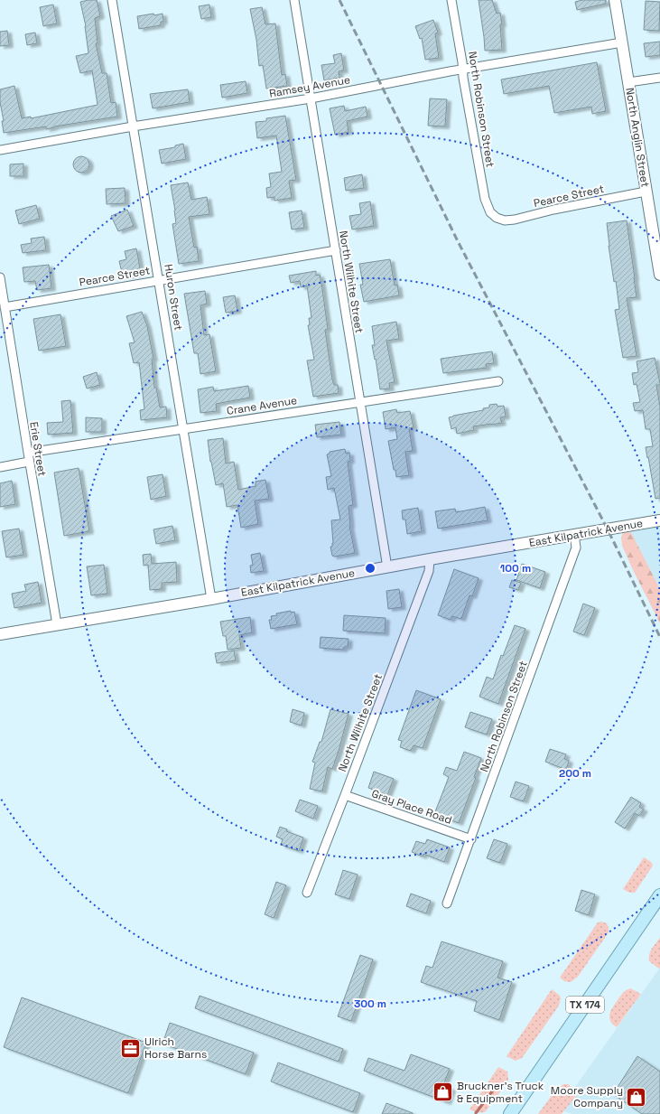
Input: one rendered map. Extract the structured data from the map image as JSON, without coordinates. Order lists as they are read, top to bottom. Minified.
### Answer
{"streets":{"main road":["TX 174"],"street":["Ramsey Avenue","North Robinson Street","North Anglin Street","Pearce Street","North Wilhite Street","Huron Street","Crane Avenue","Erie Street","East Kilpatrick Avenue","Gray Place Road"]},"crossings":[["Ramsey Avenue","North Robinson Street"],["Ramsey Avenue","North Anglin Street"],["Ramsey Avenue","North Wilhite Street"],["Ramsey Avenue","Huron Street"],["North Robinson Street","Pearce Street"],["North Robinson Street","East Kilpatrick Avenue"],["North Robinson Street","Gray Place Road"],["North Anglin Street","Pearce Street"],["Pearce Street","North Wilhite Street"],["Pearce Street","Huron Street"],["Pearce Street","Erie Street"],["North Wilhite Street","Crane Avenue"],["North Wilhite Street","East Kilpatrick Avenue"],["North Wilhite Street","Gray Place Road"],["Huron Street","Crane Avenue"],["Huron Street","East Kilpatrick Avenue"],["Crane Avenue","Erie Street"],["Erie Street","East Kilpatrick Avenue"]],"places":{"office":["Ulrich Horse Barns"],"shop":["Bruckner's Truck & Equipment","Moore Supply Company"]},"rings":["100 m","200 m","300 m"]}
